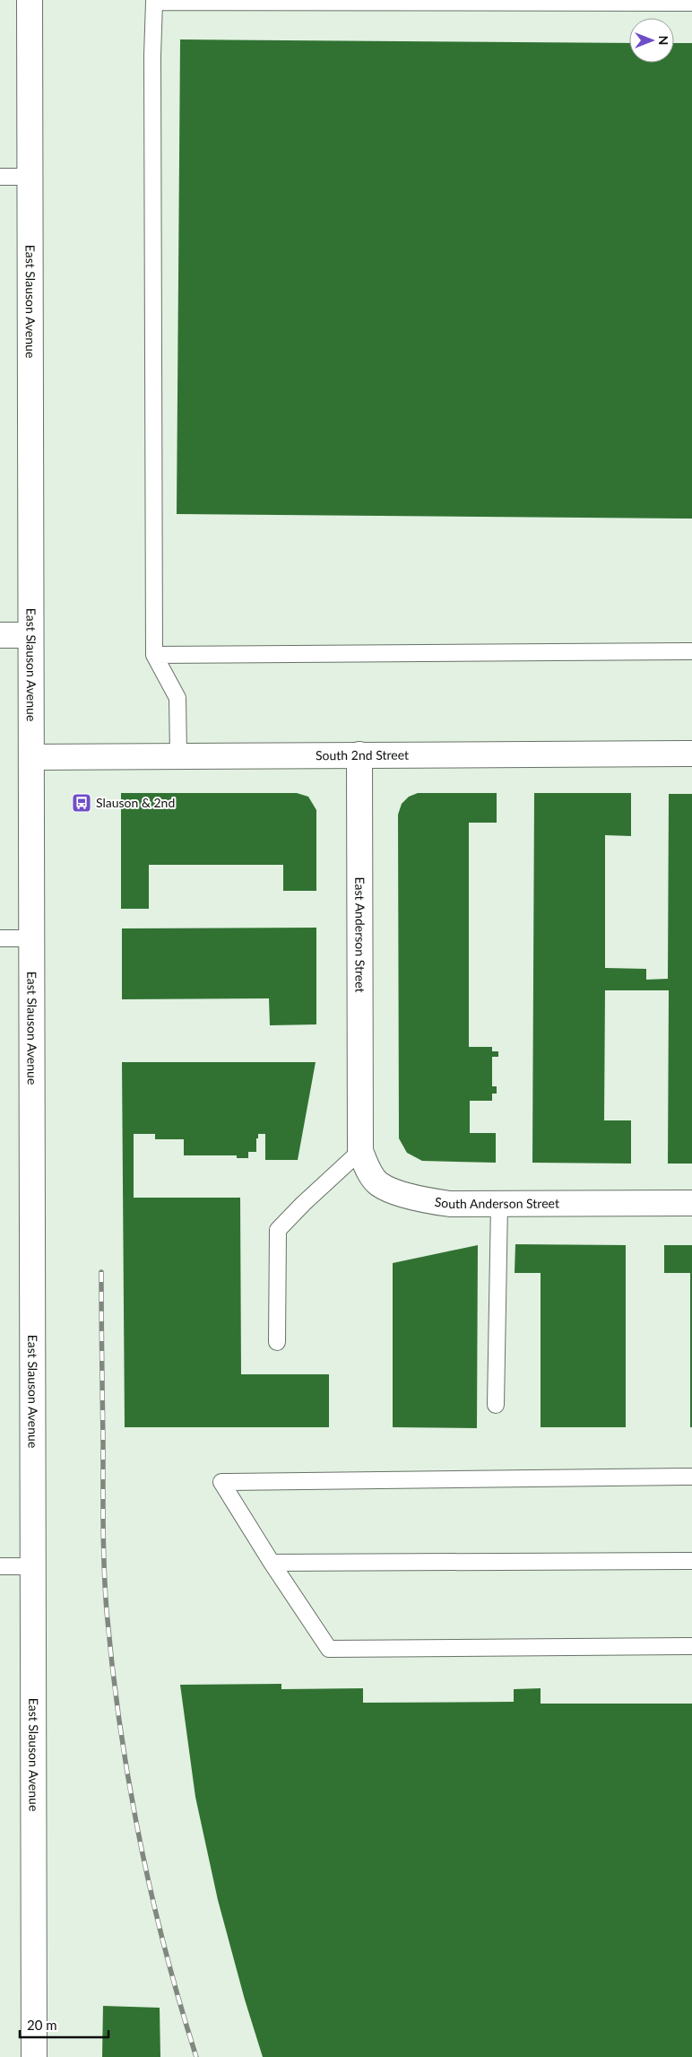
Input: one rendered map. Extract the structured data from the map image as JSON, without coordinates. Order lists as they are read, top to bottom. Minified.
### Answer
{"streets":{"main road":["East Slauson Avenue","South 2nd Street","East Anderson Street","South Anderson Street"]},"crossings":[["East Slauson Avenue","South 2nd Street"],["South 2nd Street","East Anderson Street"],["East Anderson Street","South Anderson Street"]],"places":{"bus stop":["Slauson & 2nd"]},"scale_bar":"20 m","north":"right"}
